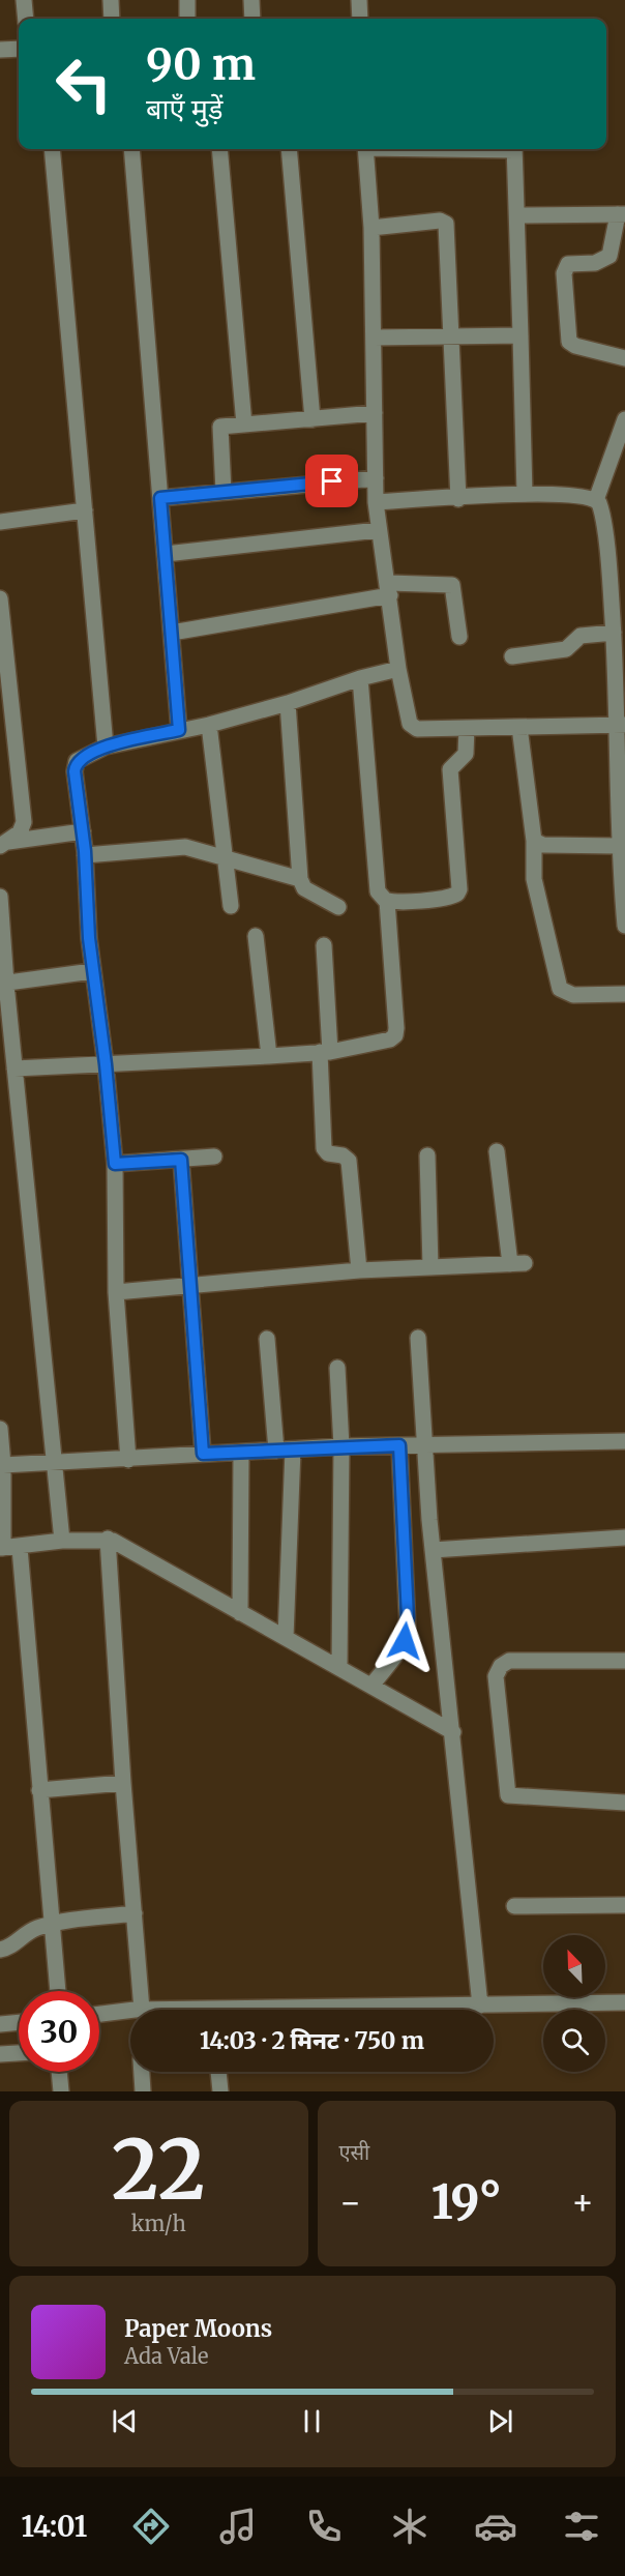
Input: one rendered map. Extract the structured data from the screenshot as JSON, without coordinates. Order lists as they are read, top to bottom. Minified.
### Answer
{"north":"top left","page":{"turn":["90 m","बाएँ मुड़ें"],"limit":"30","trip":"14:03 · 2 मिनट · 750 m","tile":[["22","km/h"],"एसी"],"heat":["−","19°","+"],"song":["Paper Moons","Ada Vale"],"tabs":"14:01"}}
